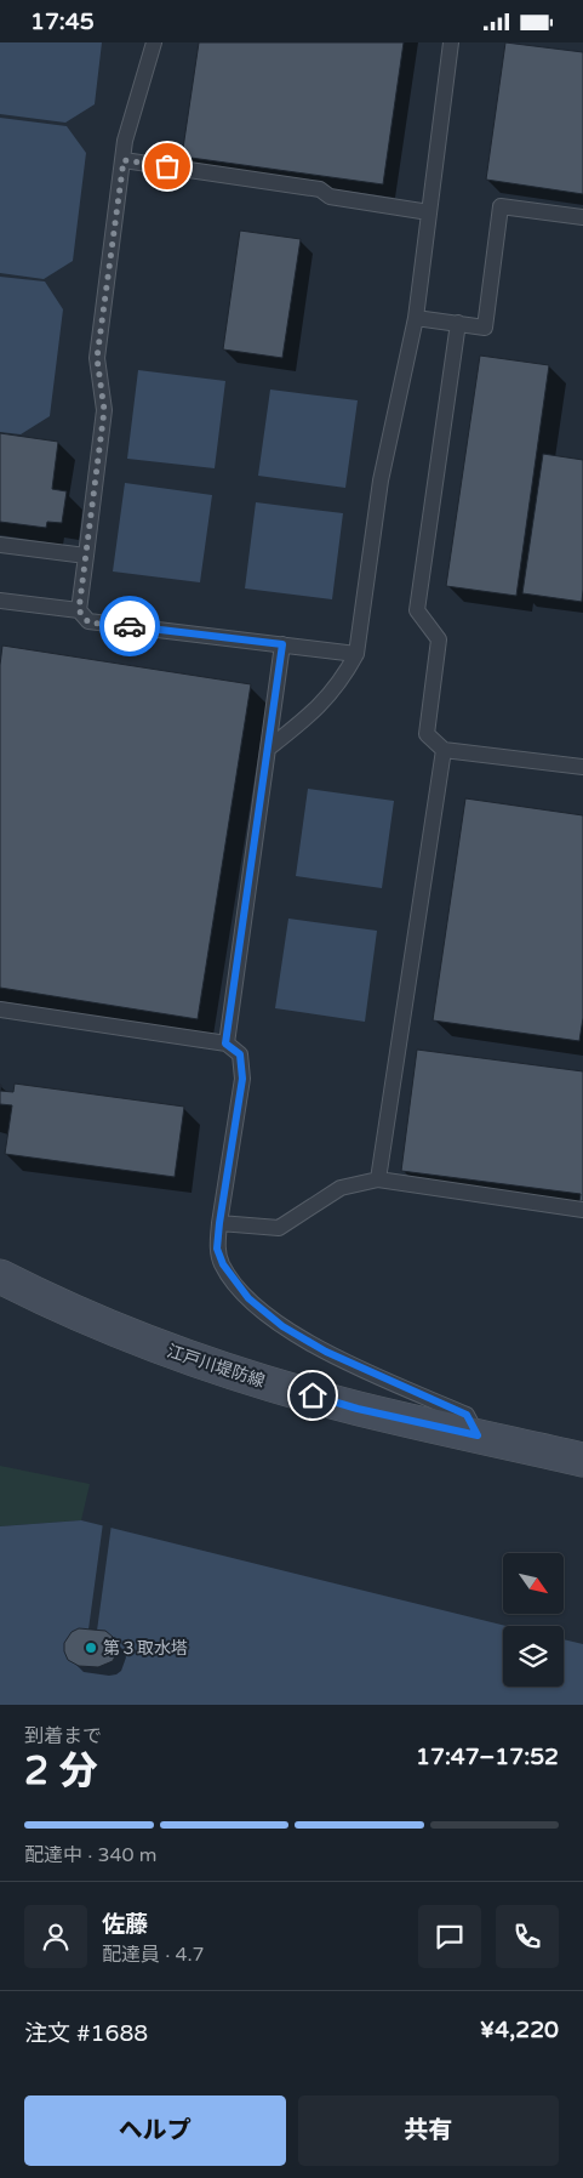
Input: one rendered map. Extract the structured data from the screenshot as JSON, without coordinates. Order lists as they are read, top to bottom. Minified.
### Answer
{"streets":{"main road":["江戸川堤防線"]},"places":["第３取水塔"],"north":"bottom right","page":{"status":"17:45","heading":["2 分","到着まで","17:47–17:52"],"panel":["佐藤","配達員 · 4.7","注文 #1688","¥4,220"],"bar":"配達中 · 340 m","buttons":["ヘルプ","共有"]}}
